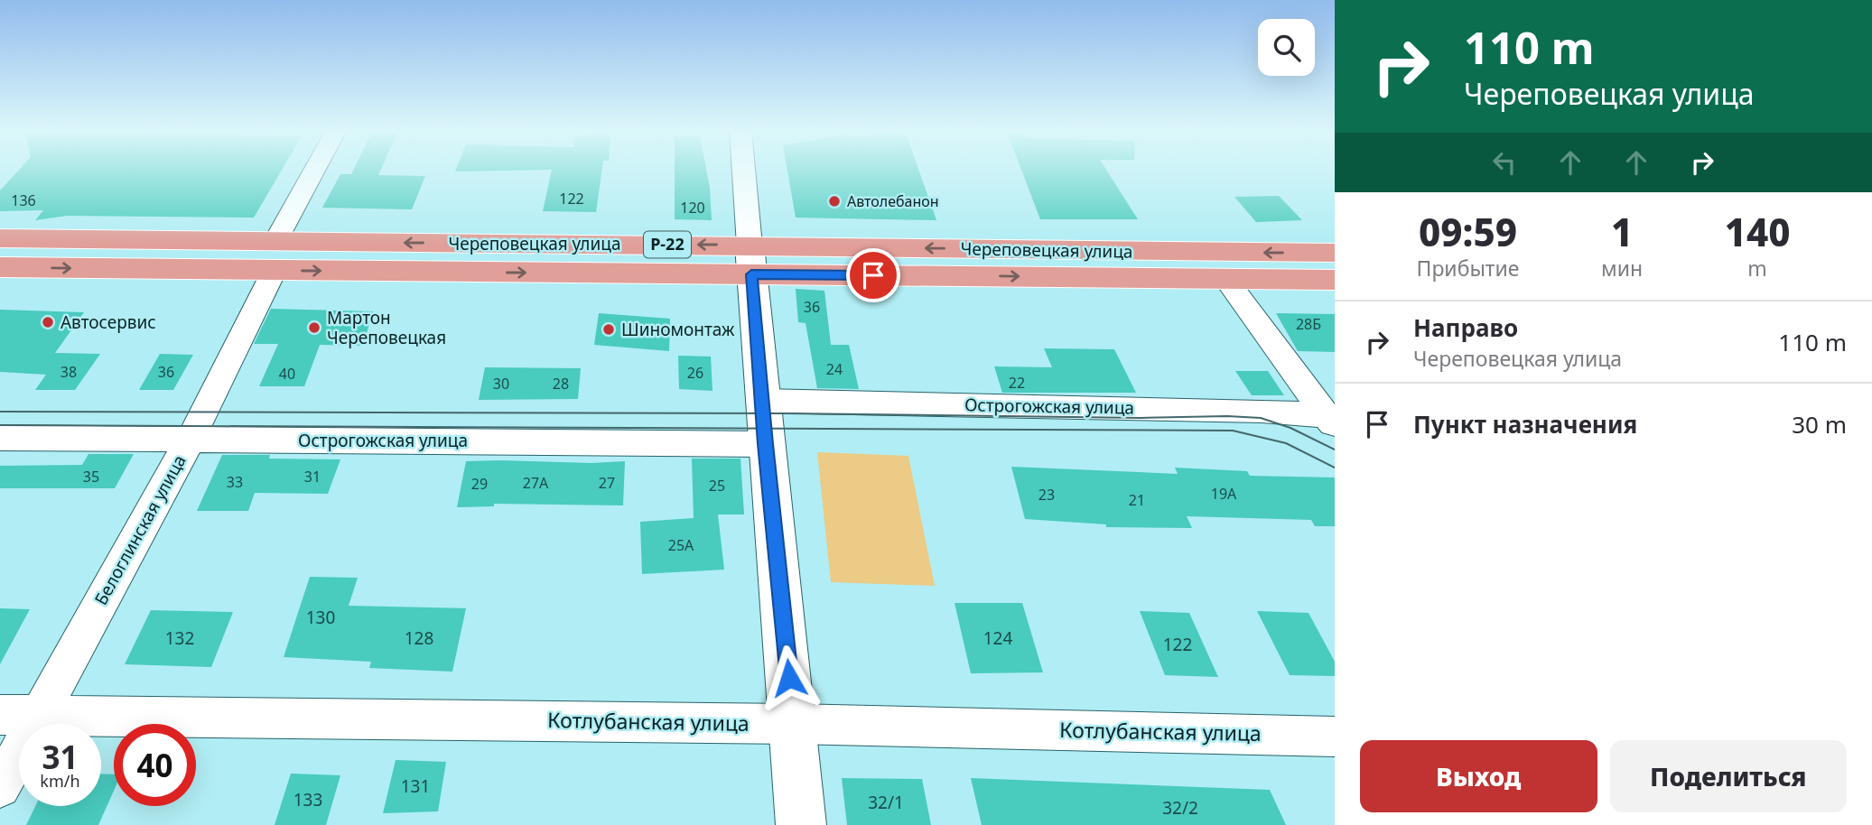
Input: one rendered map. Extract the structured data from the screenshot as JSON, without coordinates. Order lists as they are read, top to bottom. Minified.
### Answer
{"streets":{"highway":["Череповецкая улица","Р-22"],"street":["Острогожская улица","Белоглинская улица","Котлубанская улица"]},"crossings":[["Череповецкая улица","Белоглинская улица"],["Острогожская улица","Белоглинская улица"],["Белоглинская улица","Котлубанская улица"]],"places":["Автолебанон","Автосервис","Мартон Череповецкая","Шиномонтаж"],"house_numbers":["122","136","120","36","28Б","24","38","36","26","40","22","30","28","35","31","33","27А","27","29","25","19А","23","21","25А","130","132","128","124","122","131","133","32/1","32/2"],"page":{"turn":["110 m","Череповецкая улица"],"eta":["09:59","Прибытие","1","мин","140","m"],"list":[{"name":"Направо","note":"Череповецкая улица","value":"110 m"},{"name":"Пункт назначения","value":"30 m"}],"speed":"31 km/h","limit":"40","buttons":["Выход","Поделиться"]}}
